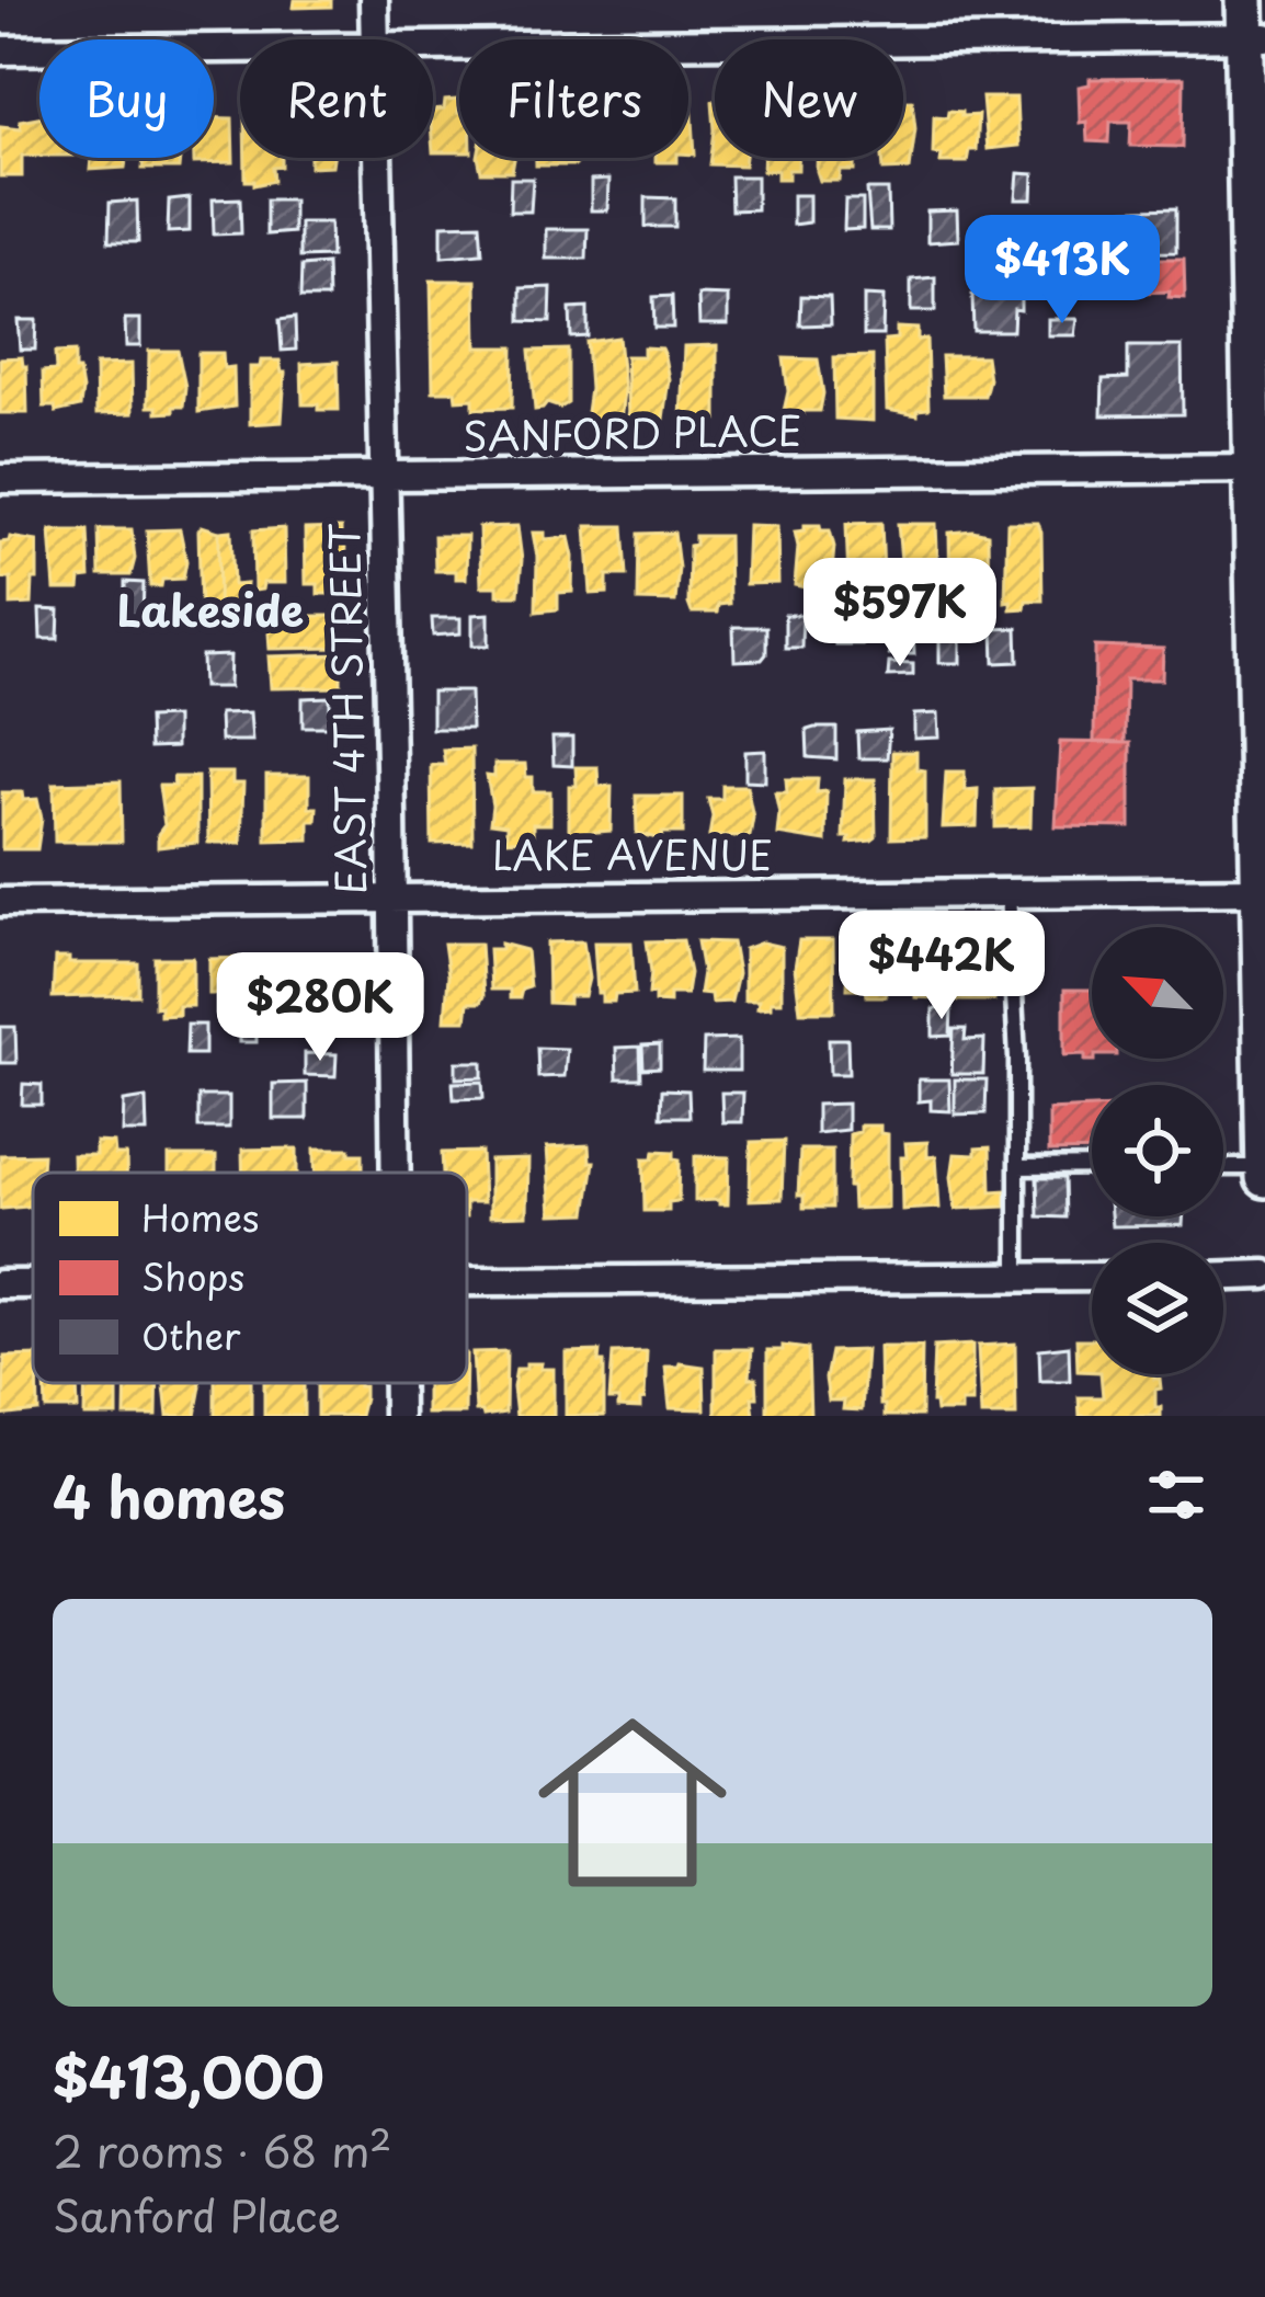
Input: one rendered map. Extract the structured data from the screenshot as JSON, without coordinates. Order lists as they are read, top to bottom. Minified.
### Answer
{"streets":{"street":["SANFORD PLACE","EAST 4TH STREET","LAKE AVENUE"]},"crossings":[["SANFORD PLACE","EAST 4TH STREET"],["EAST 4TH STREET","LAKE AVENUE"]],"districts":["Lakeside"],"legend":["Homes","Shops","Other"],"north":"top left","page":{"chip":["Buy","Rent","Filters","New"],"price":["$413K","$597K","$442K","$280K"],"heading":"4 homes","list":[{"name":"$413,000","note":"2 rooms · 68 m² · Sanford Place"}]}}
